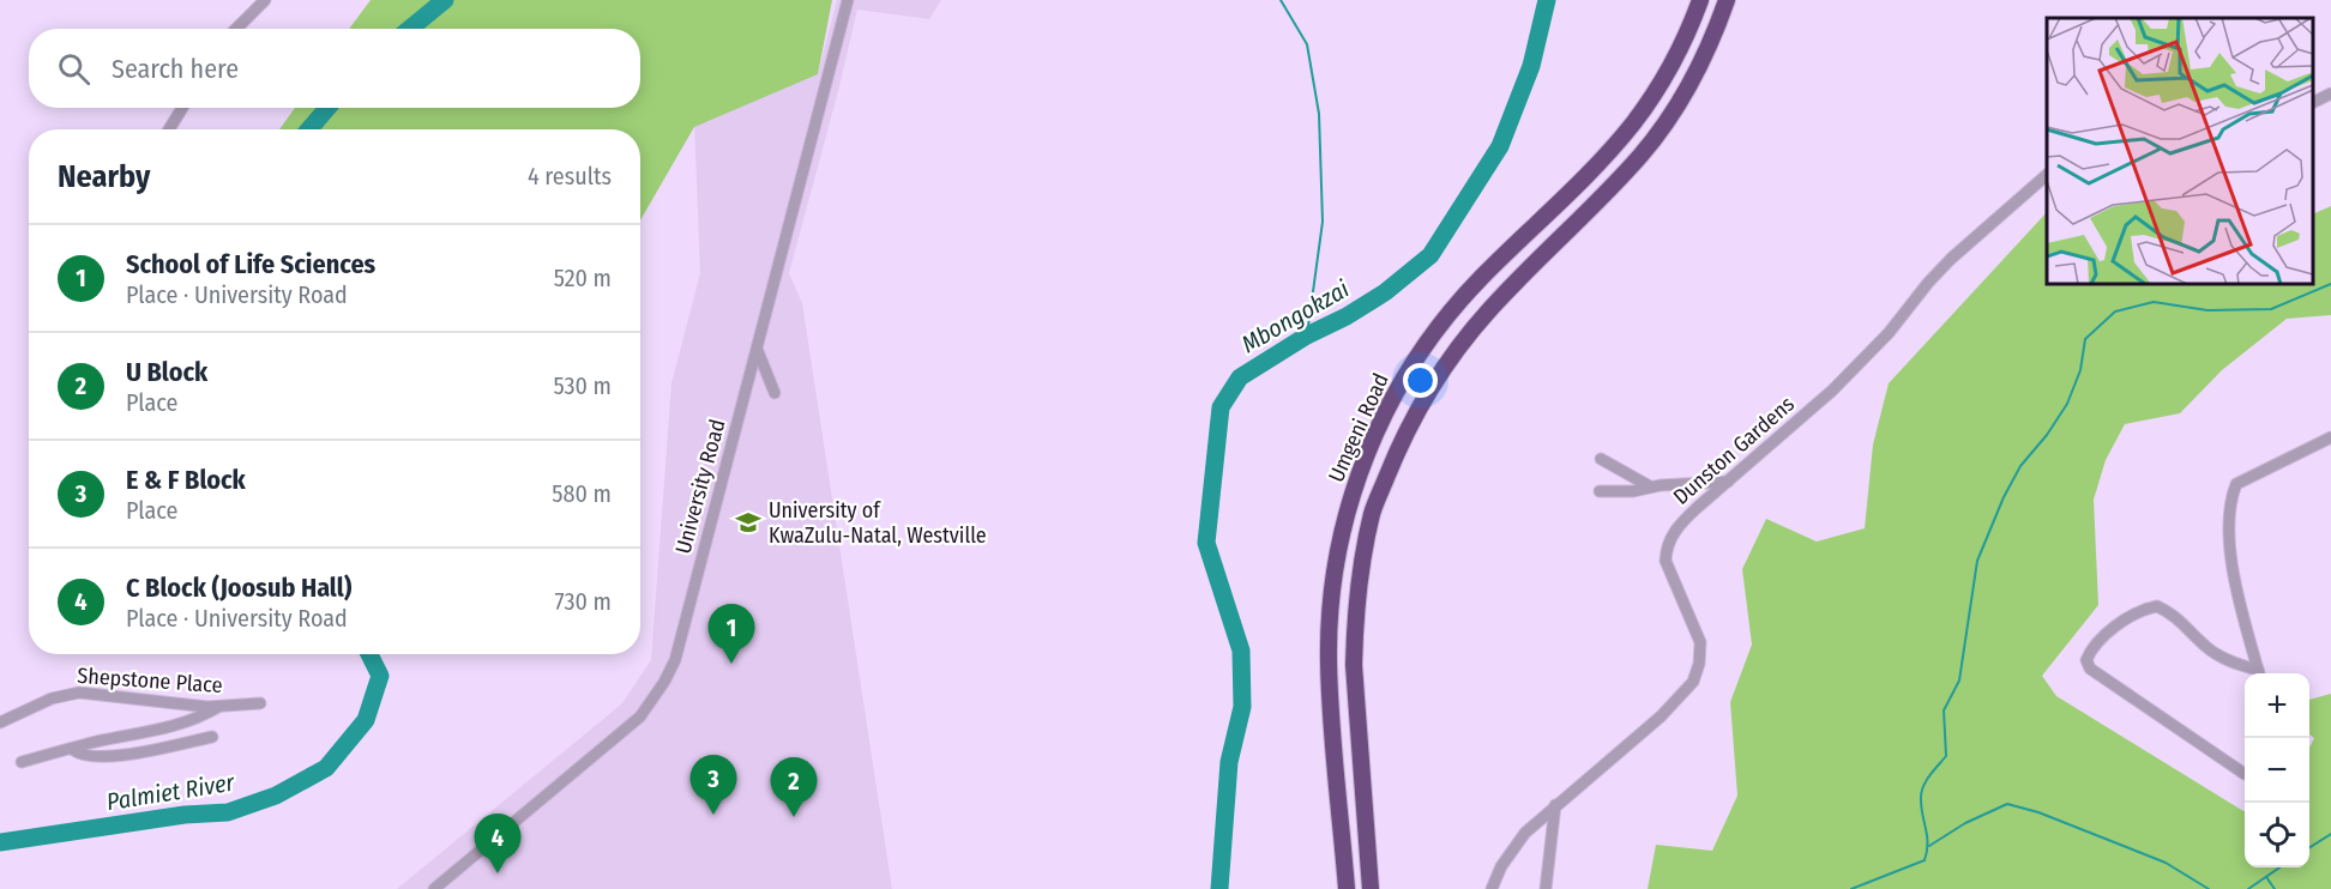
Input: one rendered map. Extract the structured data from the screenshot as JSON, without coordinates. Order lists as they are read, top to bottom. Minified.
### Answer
{"streets":{"highway":["Umgeni Road"],"street":["Dunston Gardens","University Road","Shepstone Place"]},"water":["Mbongokzai","Palmiet River"],"places":{"school or university":["University of KwaZulu-Natal, Westville"]},"page":{"search":"Search here","heading":["Nearby","4 results"],"list":[{"mark":"1","name":"School of Life Sciences","note":"Place · University Road","value":"520 m"},{"mark":"2","name":"U Block","note":"Place","value":"530 m"},{"mark":"3","name":"E & F Block","note":"Place","value":"580 m"},{"mark":"4","name":"C Block (Joosub Hall)","note":"Place · University Road","value":"730 m"}],"pins":["1","3","2","4"],"map_buttons":["+","−"]}}
